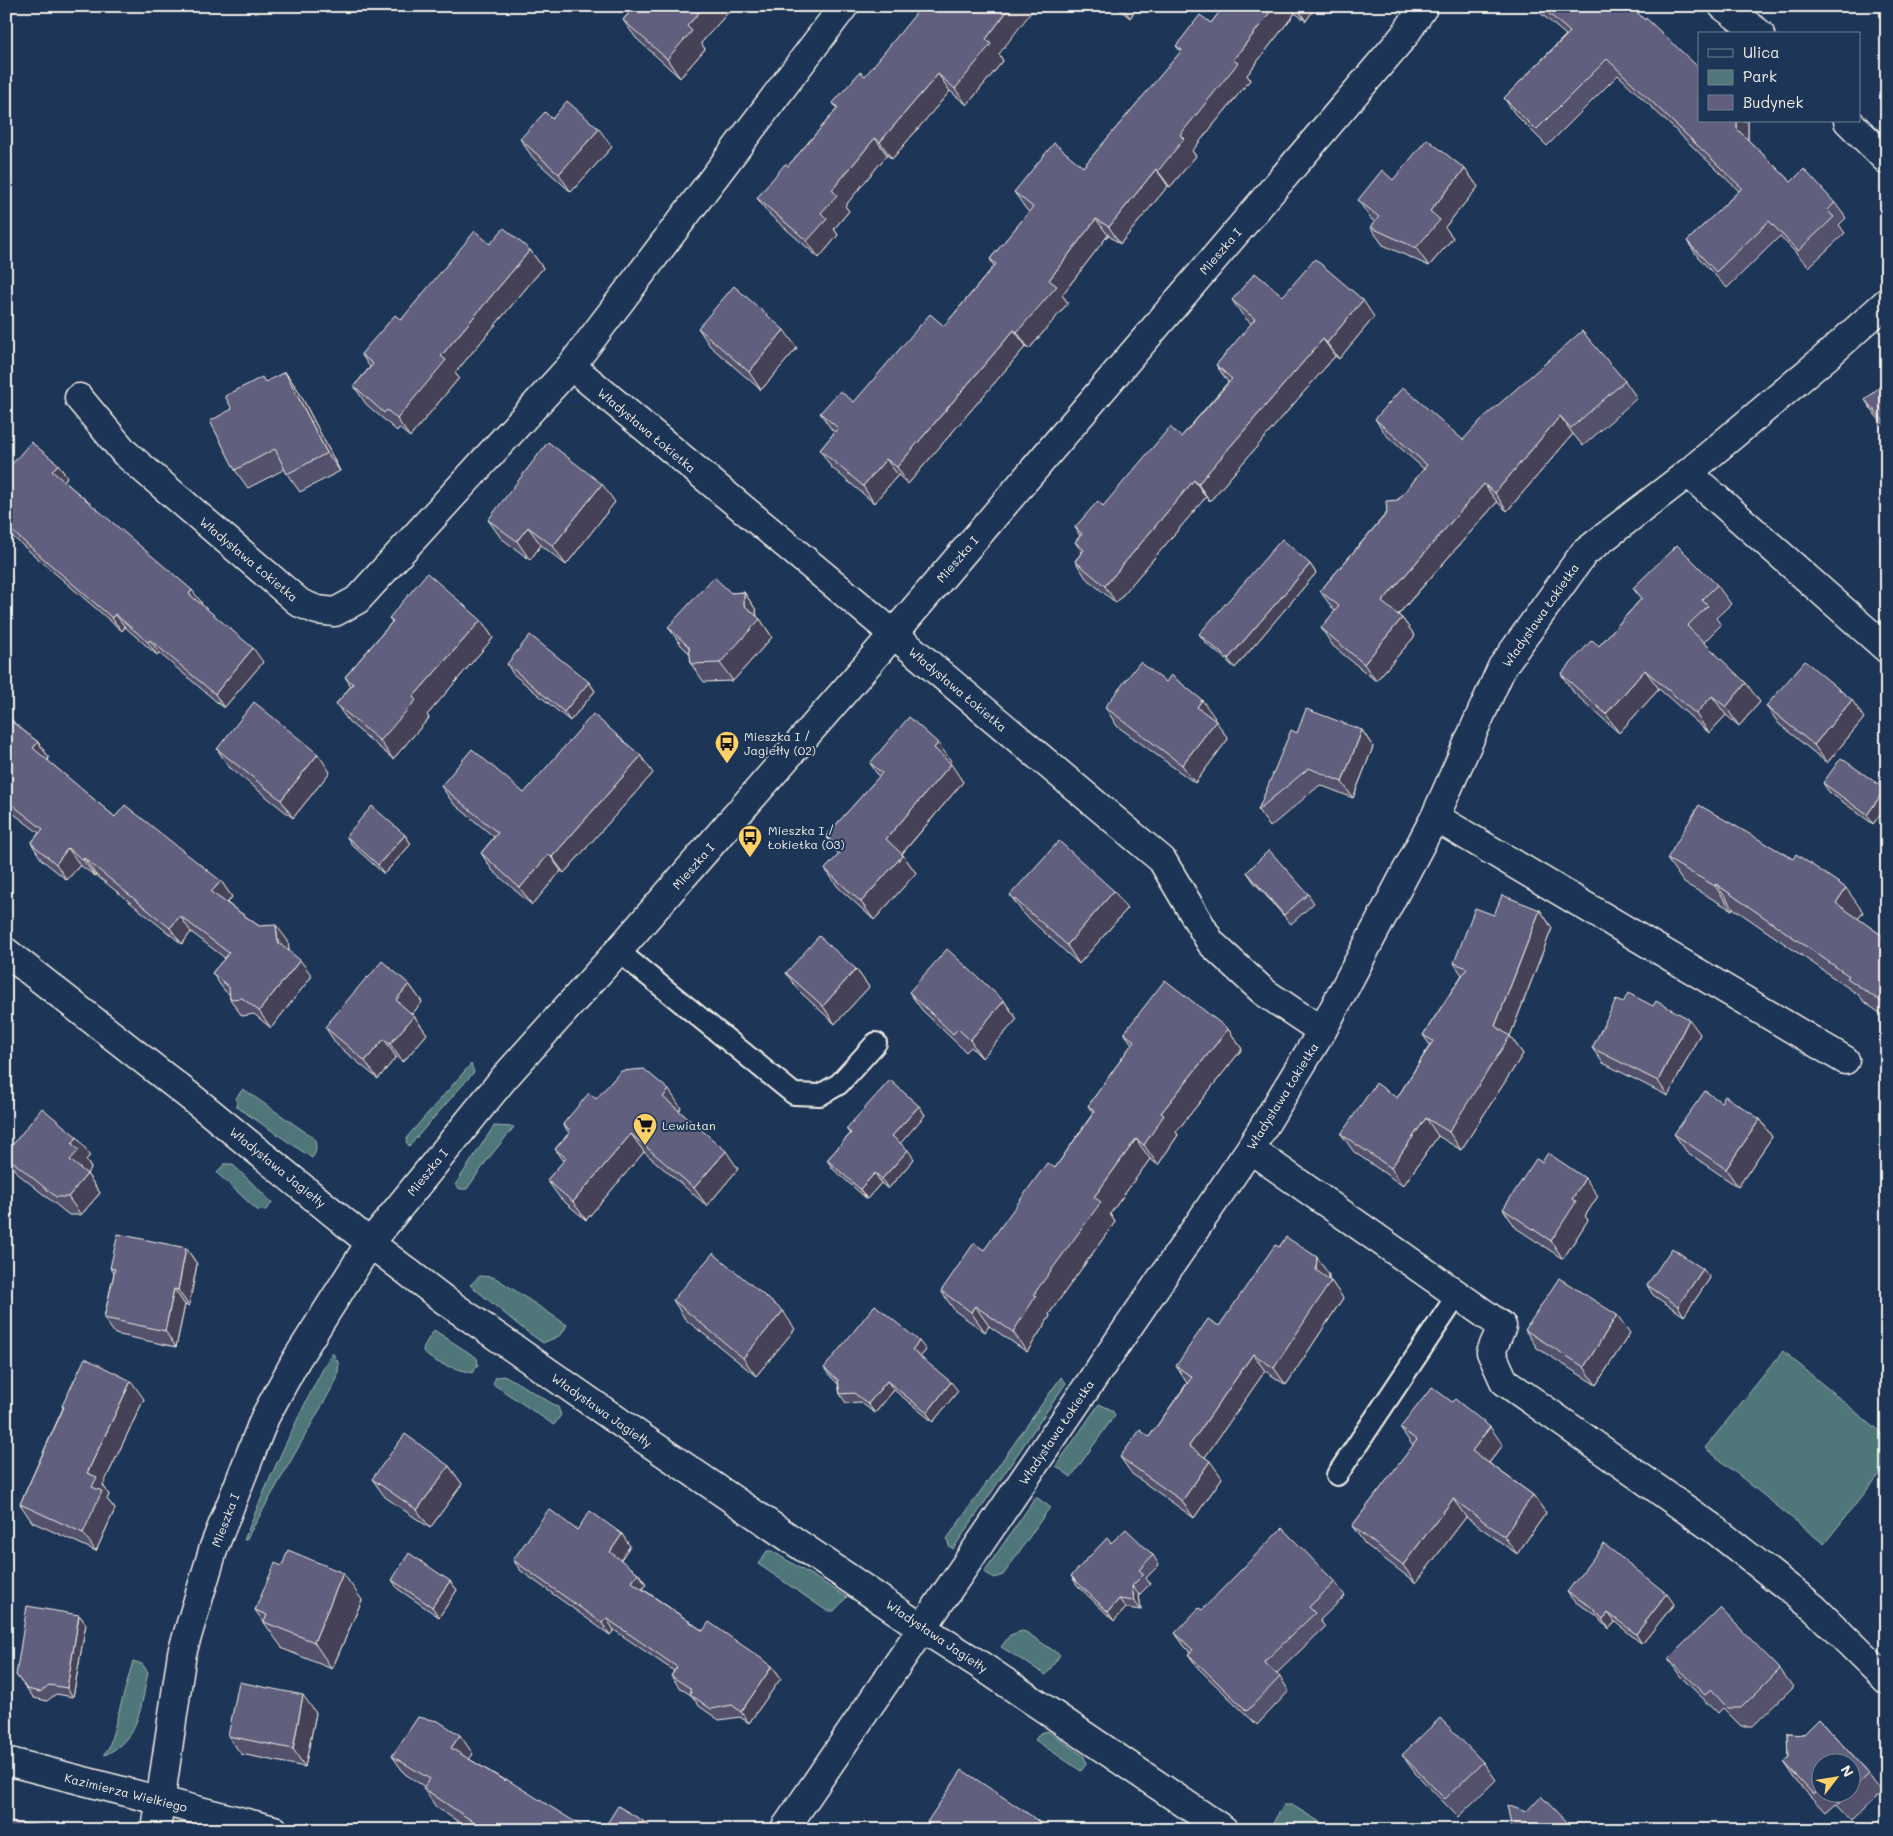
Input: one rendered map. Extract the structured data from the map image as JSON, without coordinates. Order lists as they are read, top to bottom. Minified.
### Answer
{"streets":{"street":["Mieszka I","Władysława Łokietka","Władysława Jagiełły","Kazimierza Wielkiego"]},"crossings":[["Mieszka I","Władysława Łokietka"],["Mieszka I","Władysława Jagiełły"],["Mieszka I","Kazimierza Wielkiego"],["Władysława Łokietka","Władysława Jagiełły"]],"places":{"bus stop":["Mieszka I / Jagiełły (02)","Mieszka I / Łokietka (03)"],"supermarket":["Lewiatan"]},"legend":["Ulica","Park","Budynek"],"north":"top right"}
